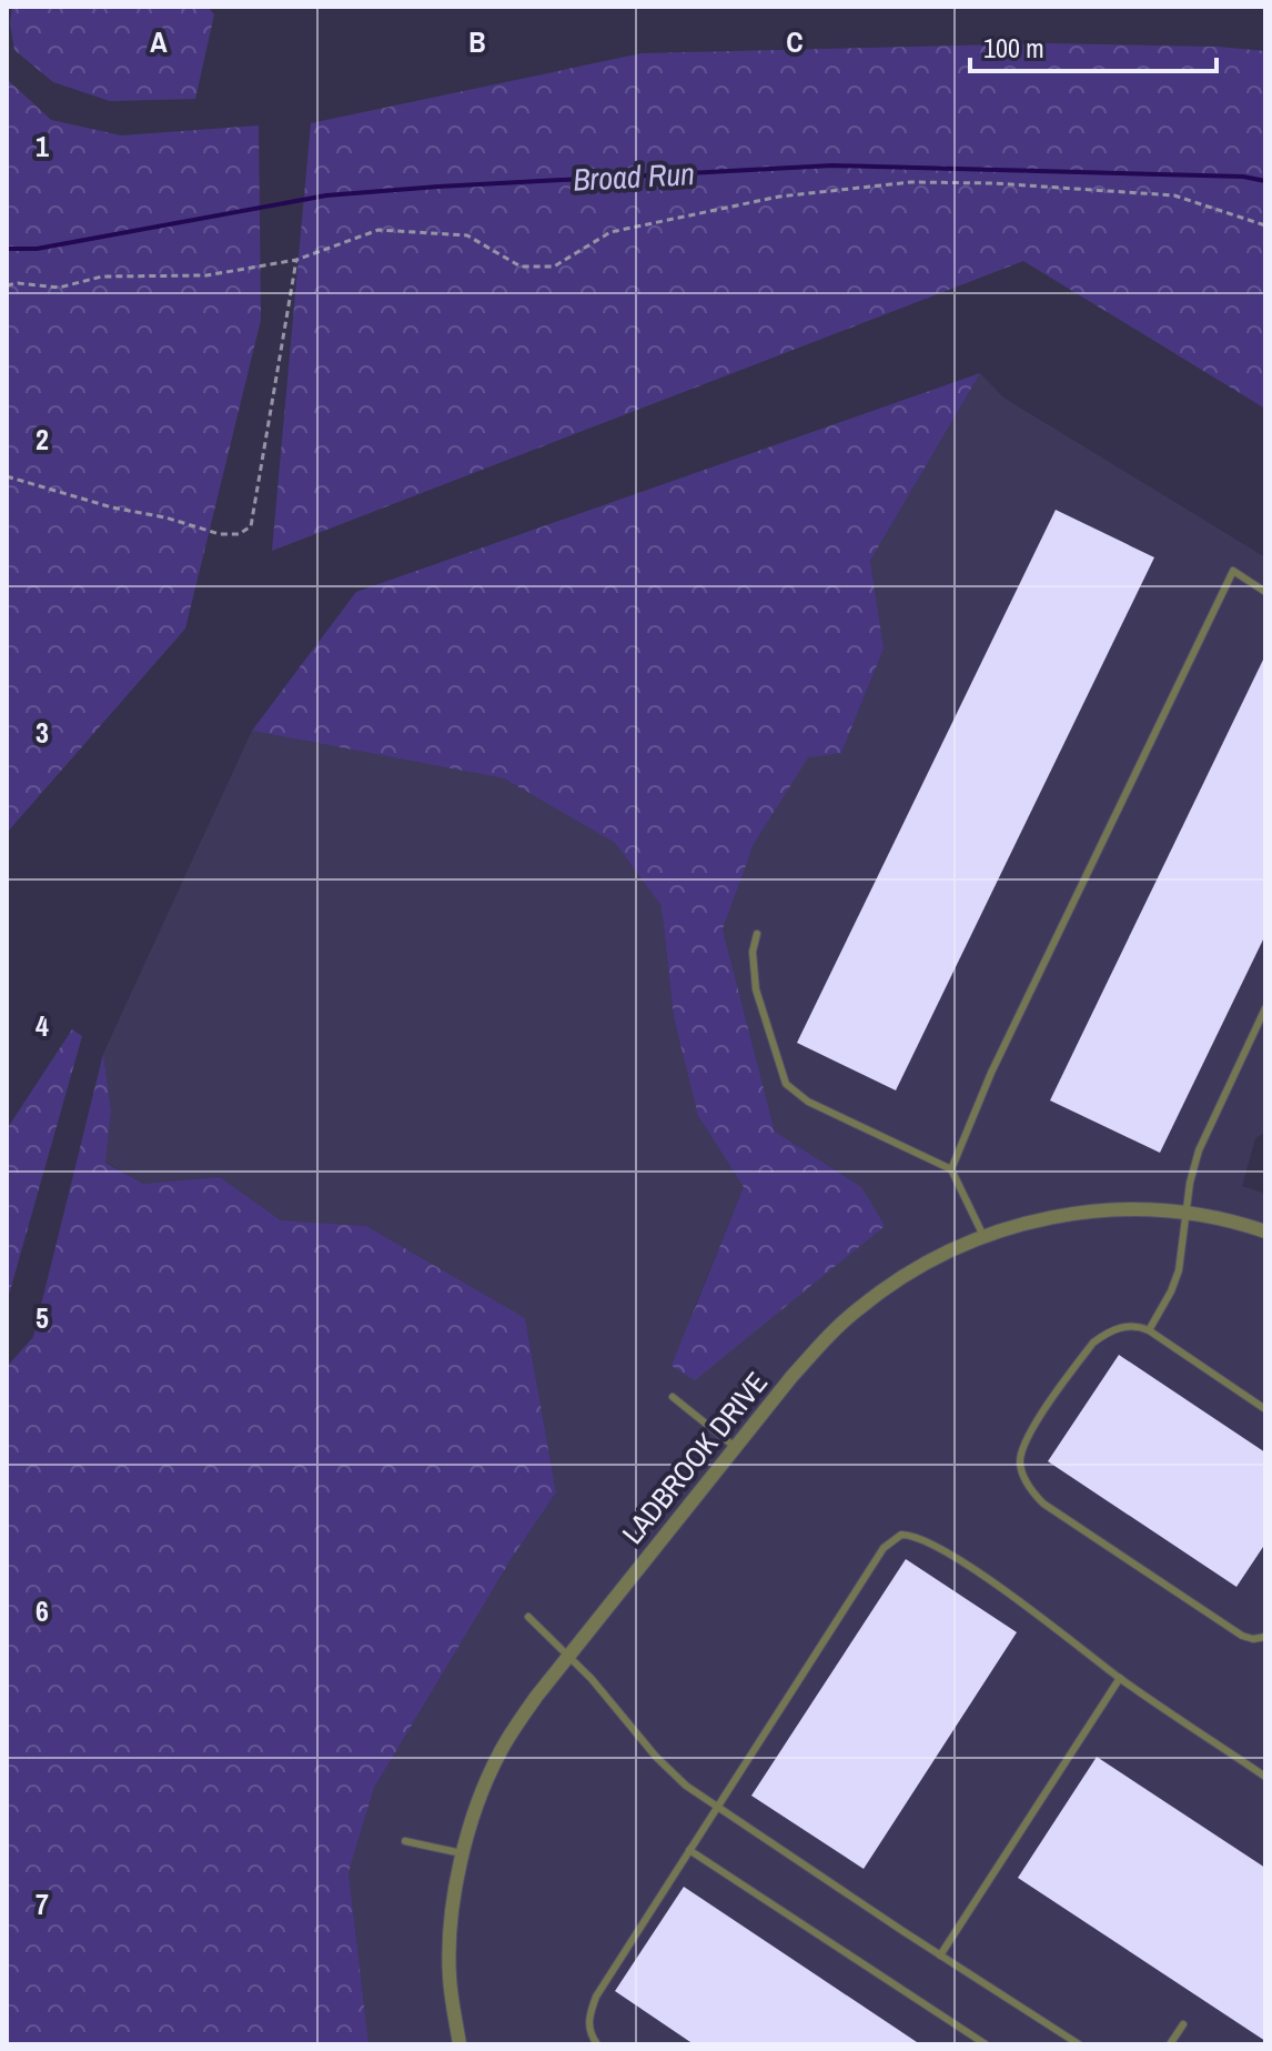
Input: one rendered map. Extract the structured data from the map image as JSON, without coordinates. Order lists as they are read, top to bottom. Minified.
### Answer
{"streets":{"street":["LADBROOK DRIVE"]},"water":["Broad Run"],"scale_bar":"100 m","grid":{"columns":["A","B","C"],"rows":["1","2","3","4","5","6","7"]}}
